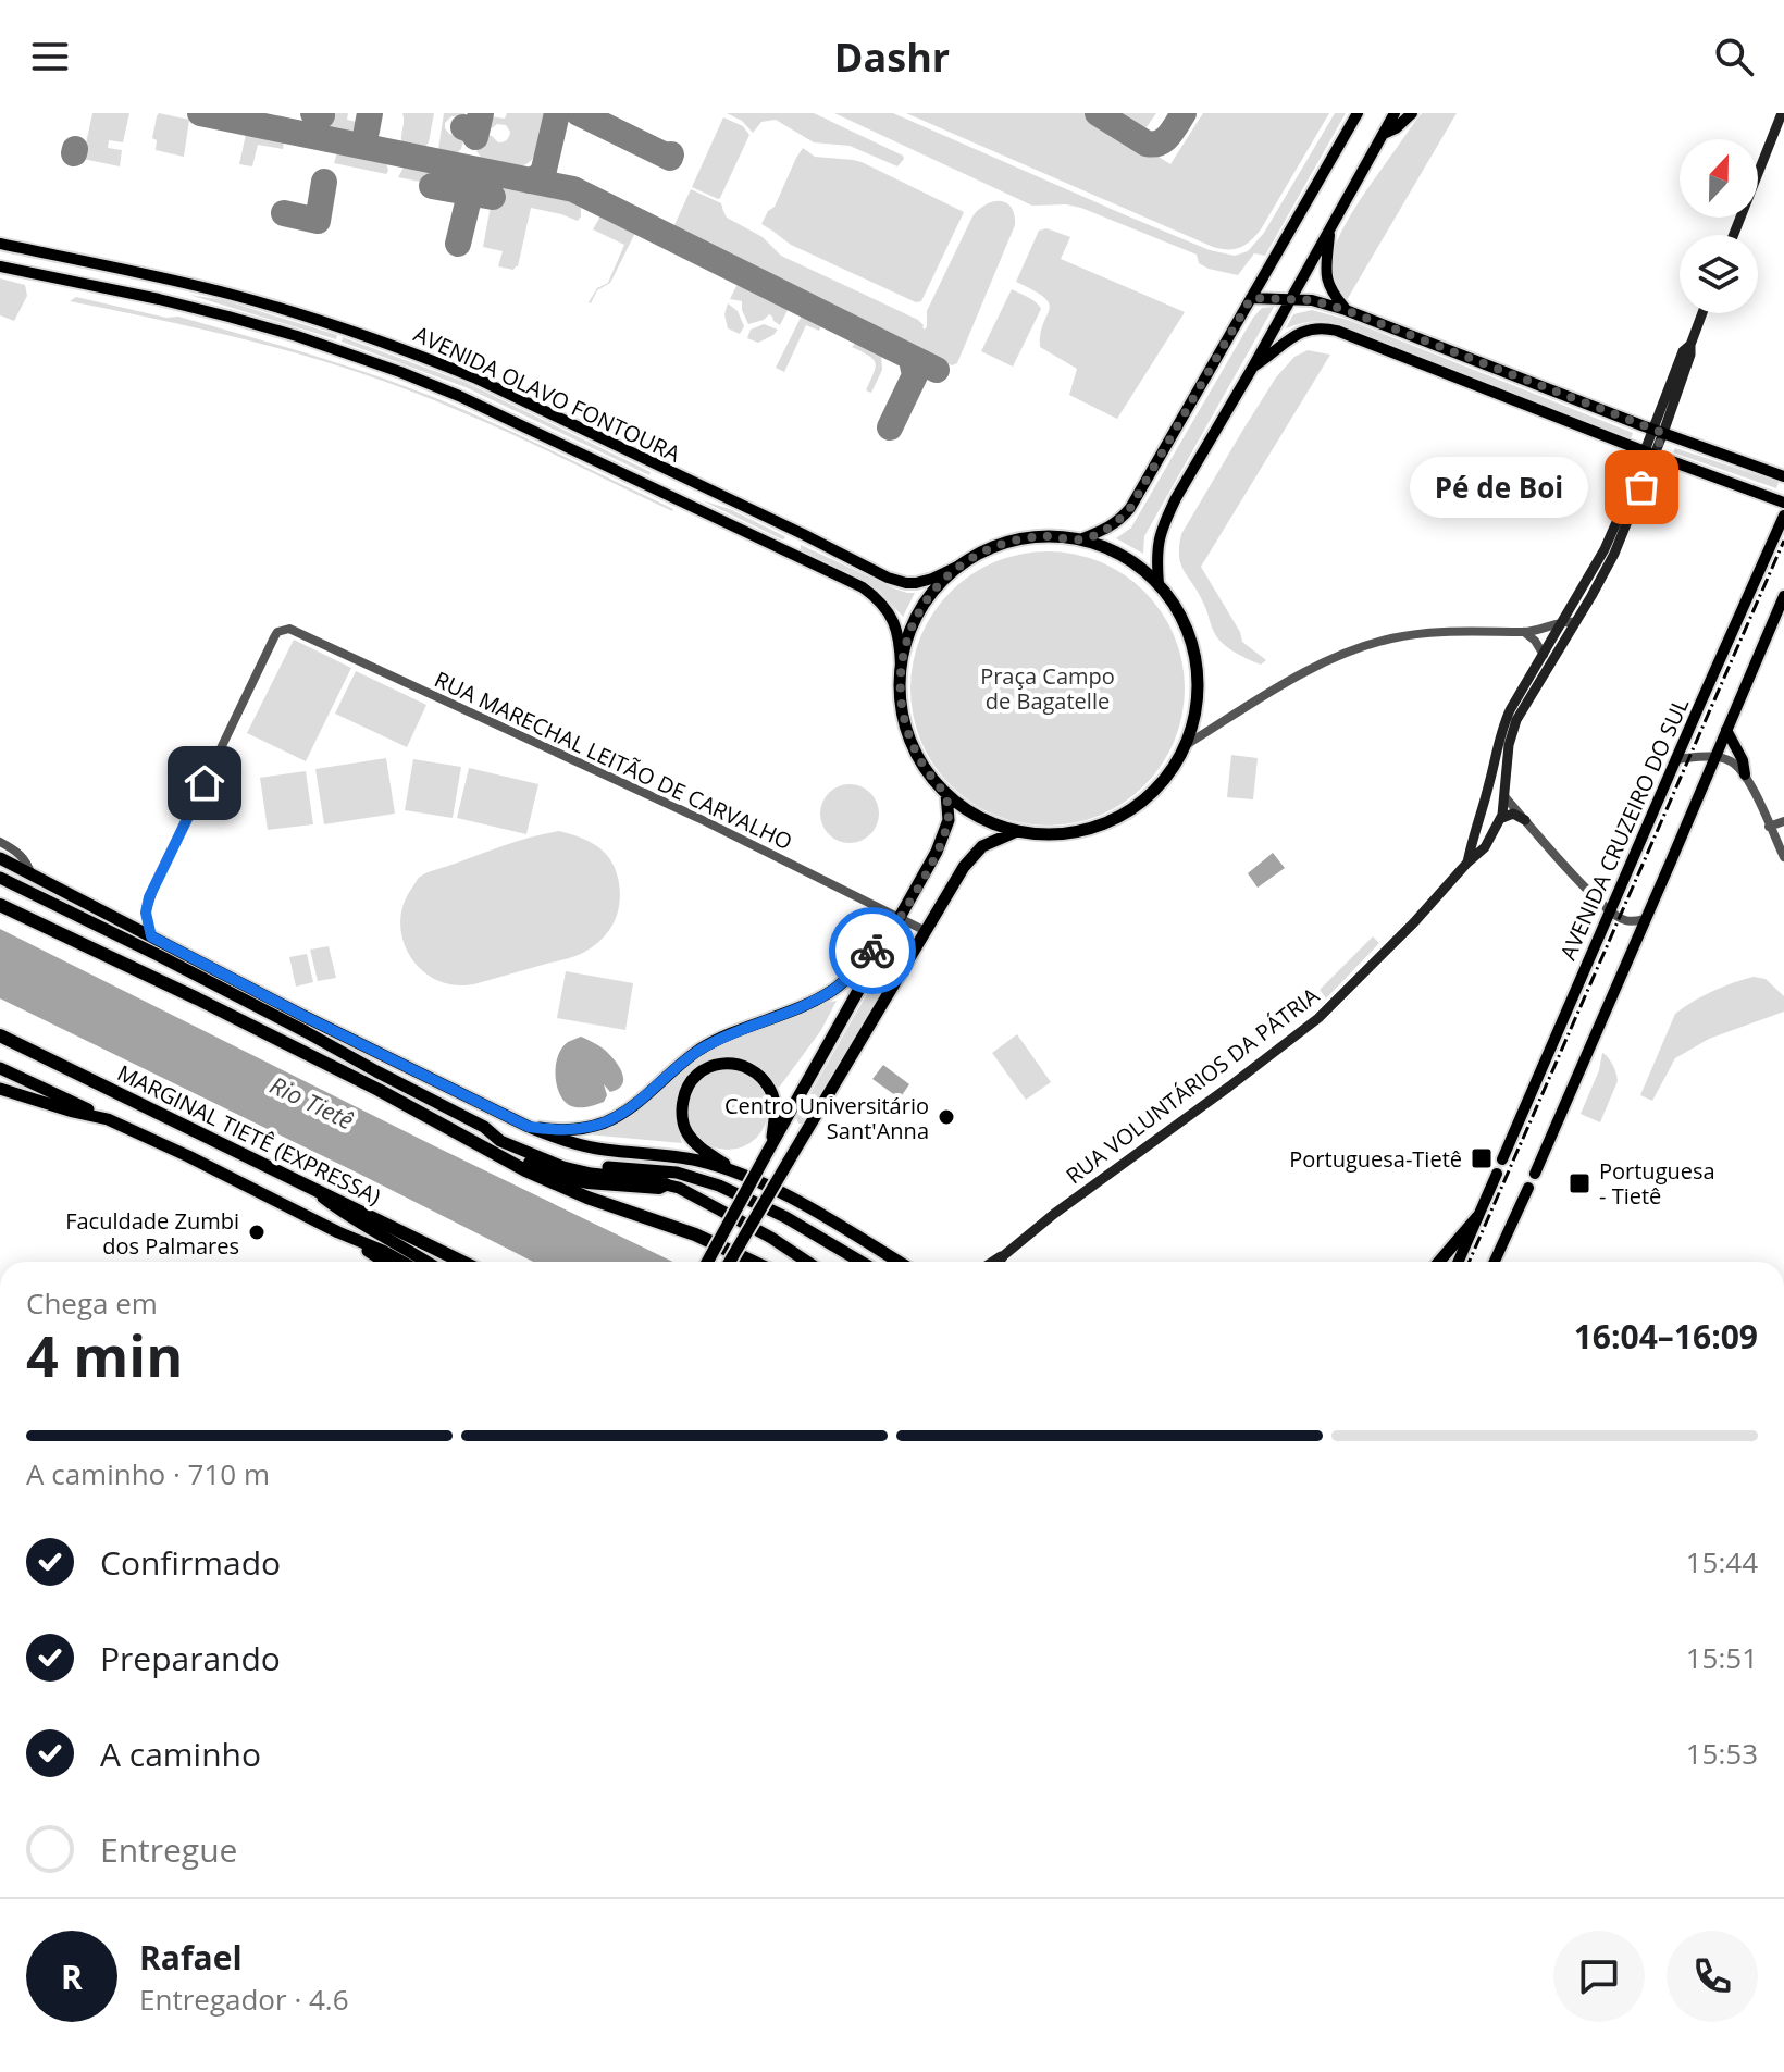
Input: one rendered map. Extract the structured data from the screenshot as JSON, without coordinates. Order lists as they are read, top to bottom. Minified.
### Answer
{"streets":{"highway":["MARGINAL TIETÊ (EXPRESSA)"],"main road":["AVENIDA OLAVO FONTOURA","AVENIDA CRUZEIRO DO SUL","RUA VOLUNTÁRIOS DA PÁTRIA"],"street":["RUA MARECHAL LEITÃO DE CARVALHO"]},"water":["Rio Tietê"],"parks":["Praça Campo de Bagatelle"],"places":{"other":["Pé de Boi","Centro Universitário Sant'Anna","Faculdade Zumbi dos Palmares"],"transit":["Portuguesa-Tietê","Portuguesa - Tietê"]},"north":"top","page":{"header":"Dashr","bubble":"Pé de Boi","heading":["4 min","Chega em","16:04–16:09"],"panel":["Rafael","Entregador · 4.6"],"bar":"A caminho · 710 m","list":[["Confirmado","15:44"],["Preparando","15:51"],["A caminho","15:53"],"Entregue"],"round":"R"}}
